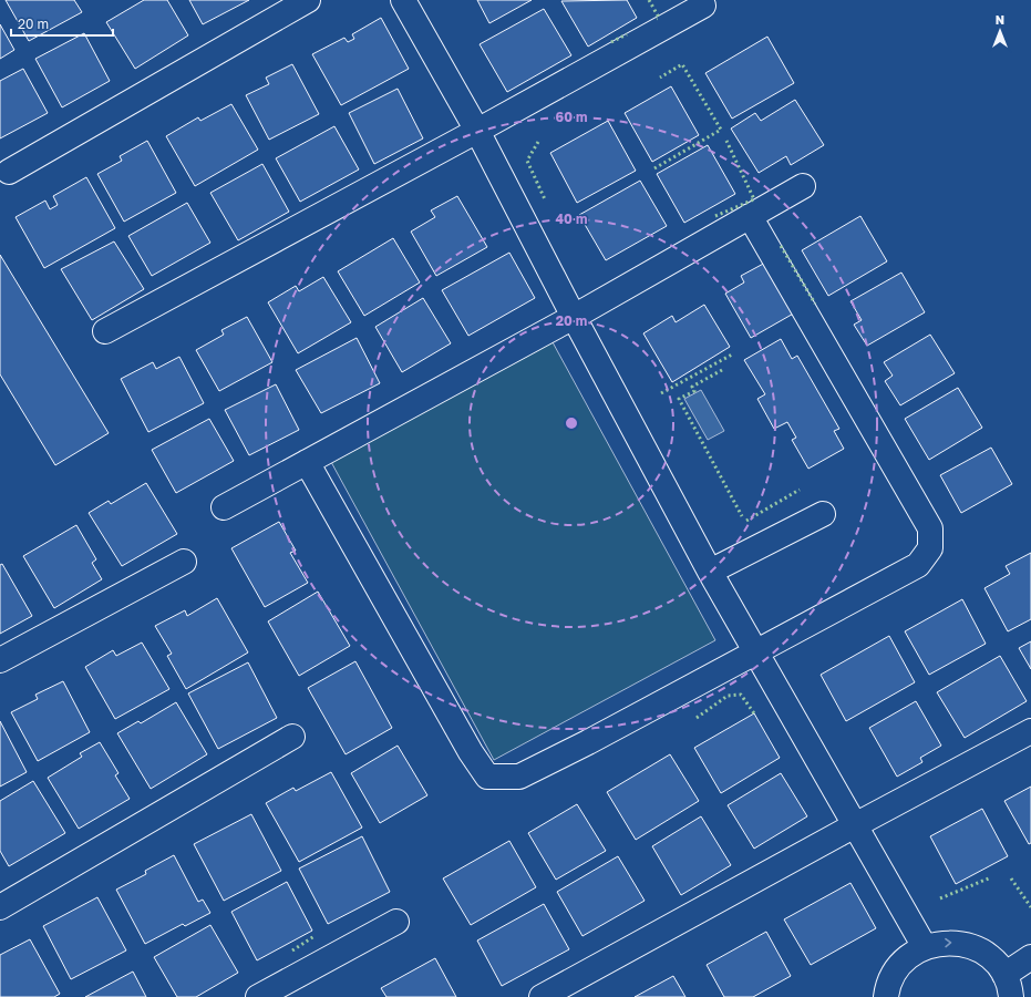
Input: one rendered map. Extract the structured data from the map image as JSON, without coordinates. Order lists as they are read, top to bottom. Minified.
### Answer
{"scale_bar":"20 m","north":"top","rings":["60 m","40 m","20 m"]}
